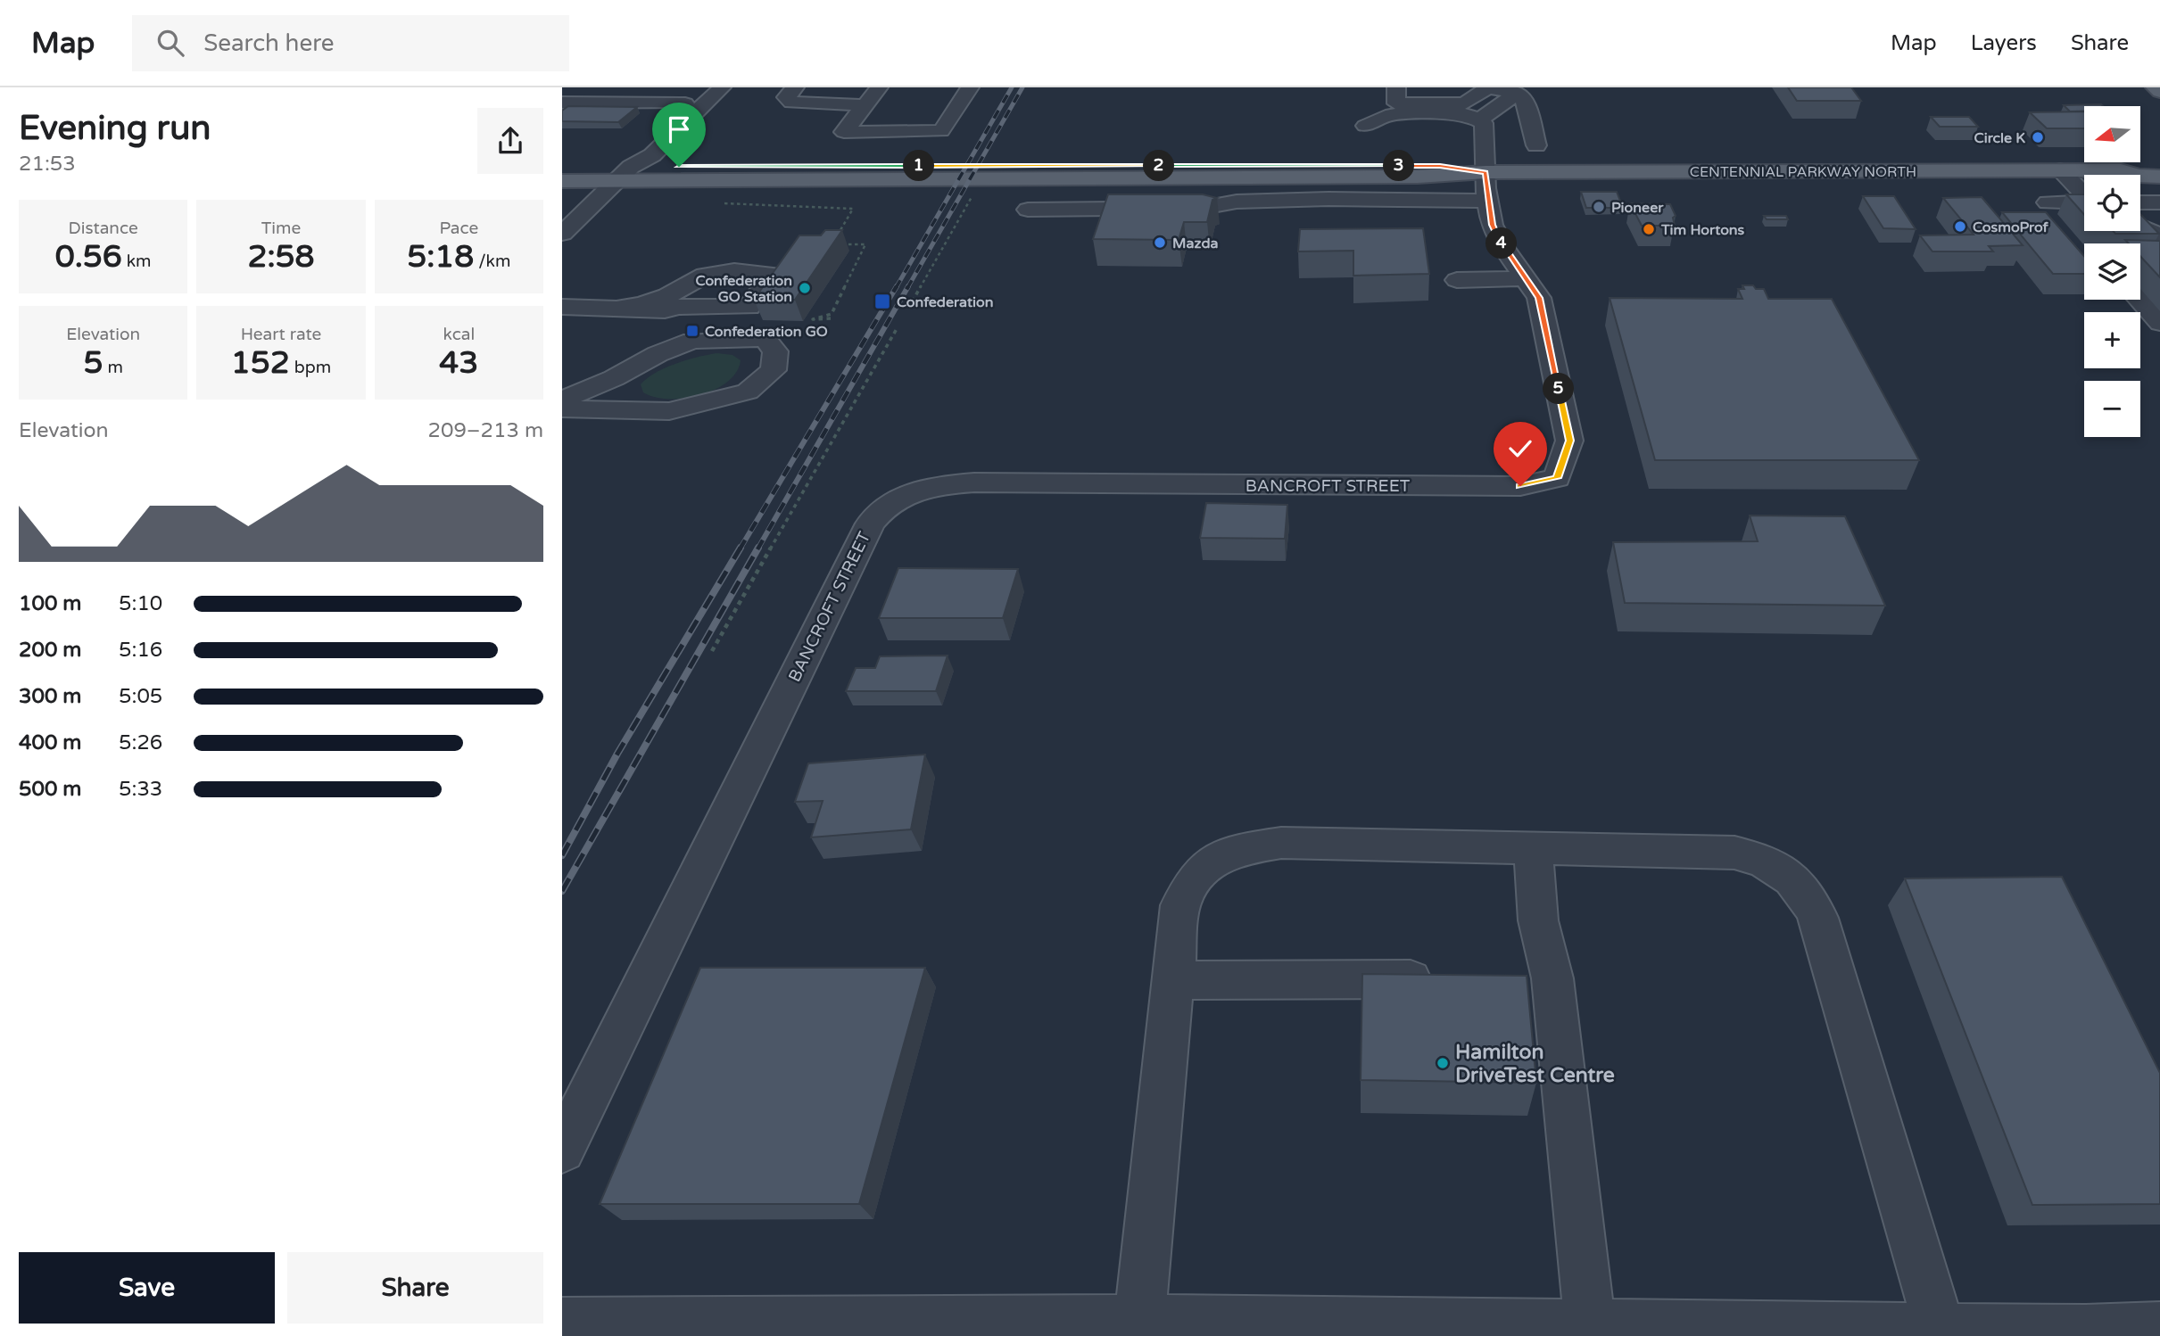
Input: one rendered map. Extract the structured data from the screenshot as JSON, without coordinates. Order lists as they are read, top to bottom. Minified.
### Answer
{"streets":{"main road":["CENTENNIAL PARKWAY NORTH"],"street":["BANCROFT STREET"]},"places":{"other":["Circle K","Pioneer","CosmoProf","Tim Hortons","Mazda","Confederation GO Station","Hamilton DriveTest Centre"],"transit":["Confederation","Confederation GO"]},"north":"left","page":{"header":"Map","search":"Search here","nav":["Map","Layers","Share"],"heading":["Evening run","21:53"],"map_buttons":["+","−"],"pins":["1","2","3","4","5"],"stats":[["Distance","0.56 km"],["Time","2:58"],["Pace","5:18 /km"],["Elevation","5 m"],["Heart rate","152 bpm"],["kcal","43"]],"chart":["Elevation","209–213 m"],"list":[{"name":"100 m","note":"5:10"},{"name":"200 m","note":"5:16"},{"name":"300 m","note":"5:05"},{"name":"400 m","note":"5:26"},{"name":"500 m","note":"5:33"}],"buttons":["Save","Share"]}}
